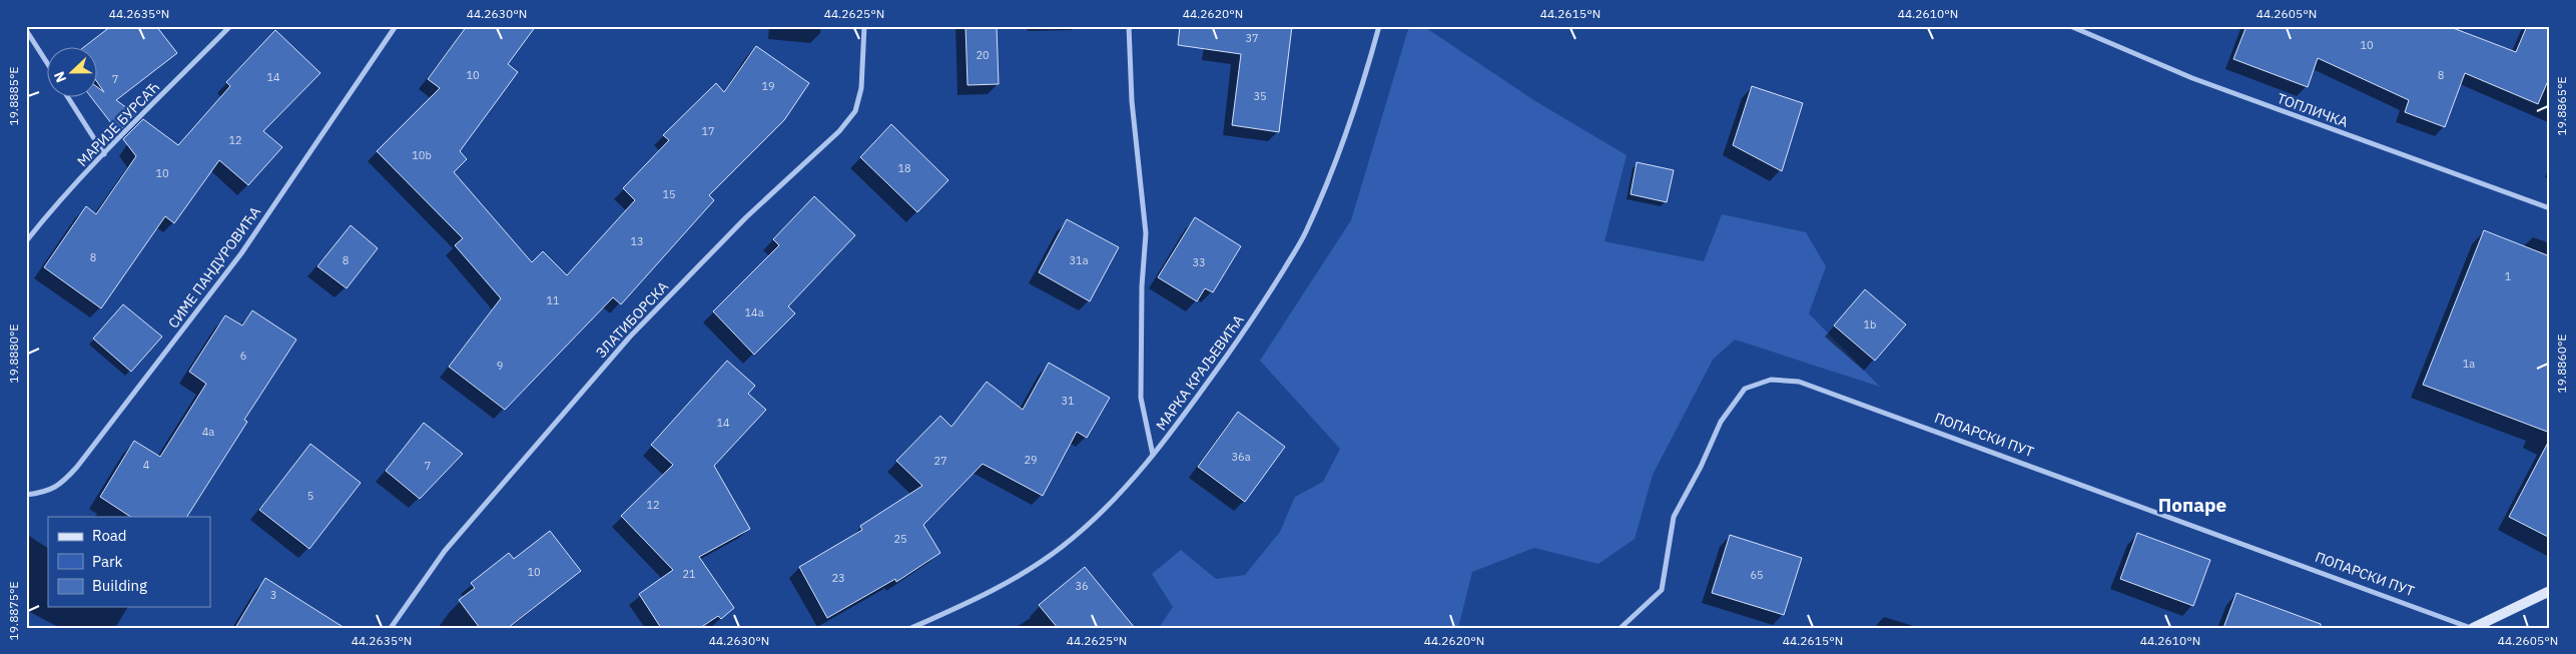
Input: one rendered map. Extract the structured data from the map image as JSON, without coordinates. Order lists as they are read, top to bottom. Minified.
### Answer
{"streets":{"street":["ТОПЛИЧКА","МАРИЈЕ БУРСАЋ","СИМЕ ПАНДУРОВИЋА","ЗЛАТИБОРСКА","МАРКА КРАЉЕВИЋА","ПОПАРСКИ ПУТ"]},"districts":["Попаре"],"house_numbers":["37","10","20","10","8","14","7","19","35","17","12","10b","18","10","15","13","8","8","31a","33","1","11","14a","1b","6","1a","9","31","14","4a","36a","29","27","4","7","5","12","25","10","21","65","23","36","3"],"legend":["Road","Park","Building"],"north":"left","coordinates":["44.2635°N","44.2630°N","44.2625°N","44.2620°N","44.2615°N","44.2610°N","44.2605°N","19.8885°E","19.8865°E","19.8880°E","19.8860°E","19.8875°E"]}
